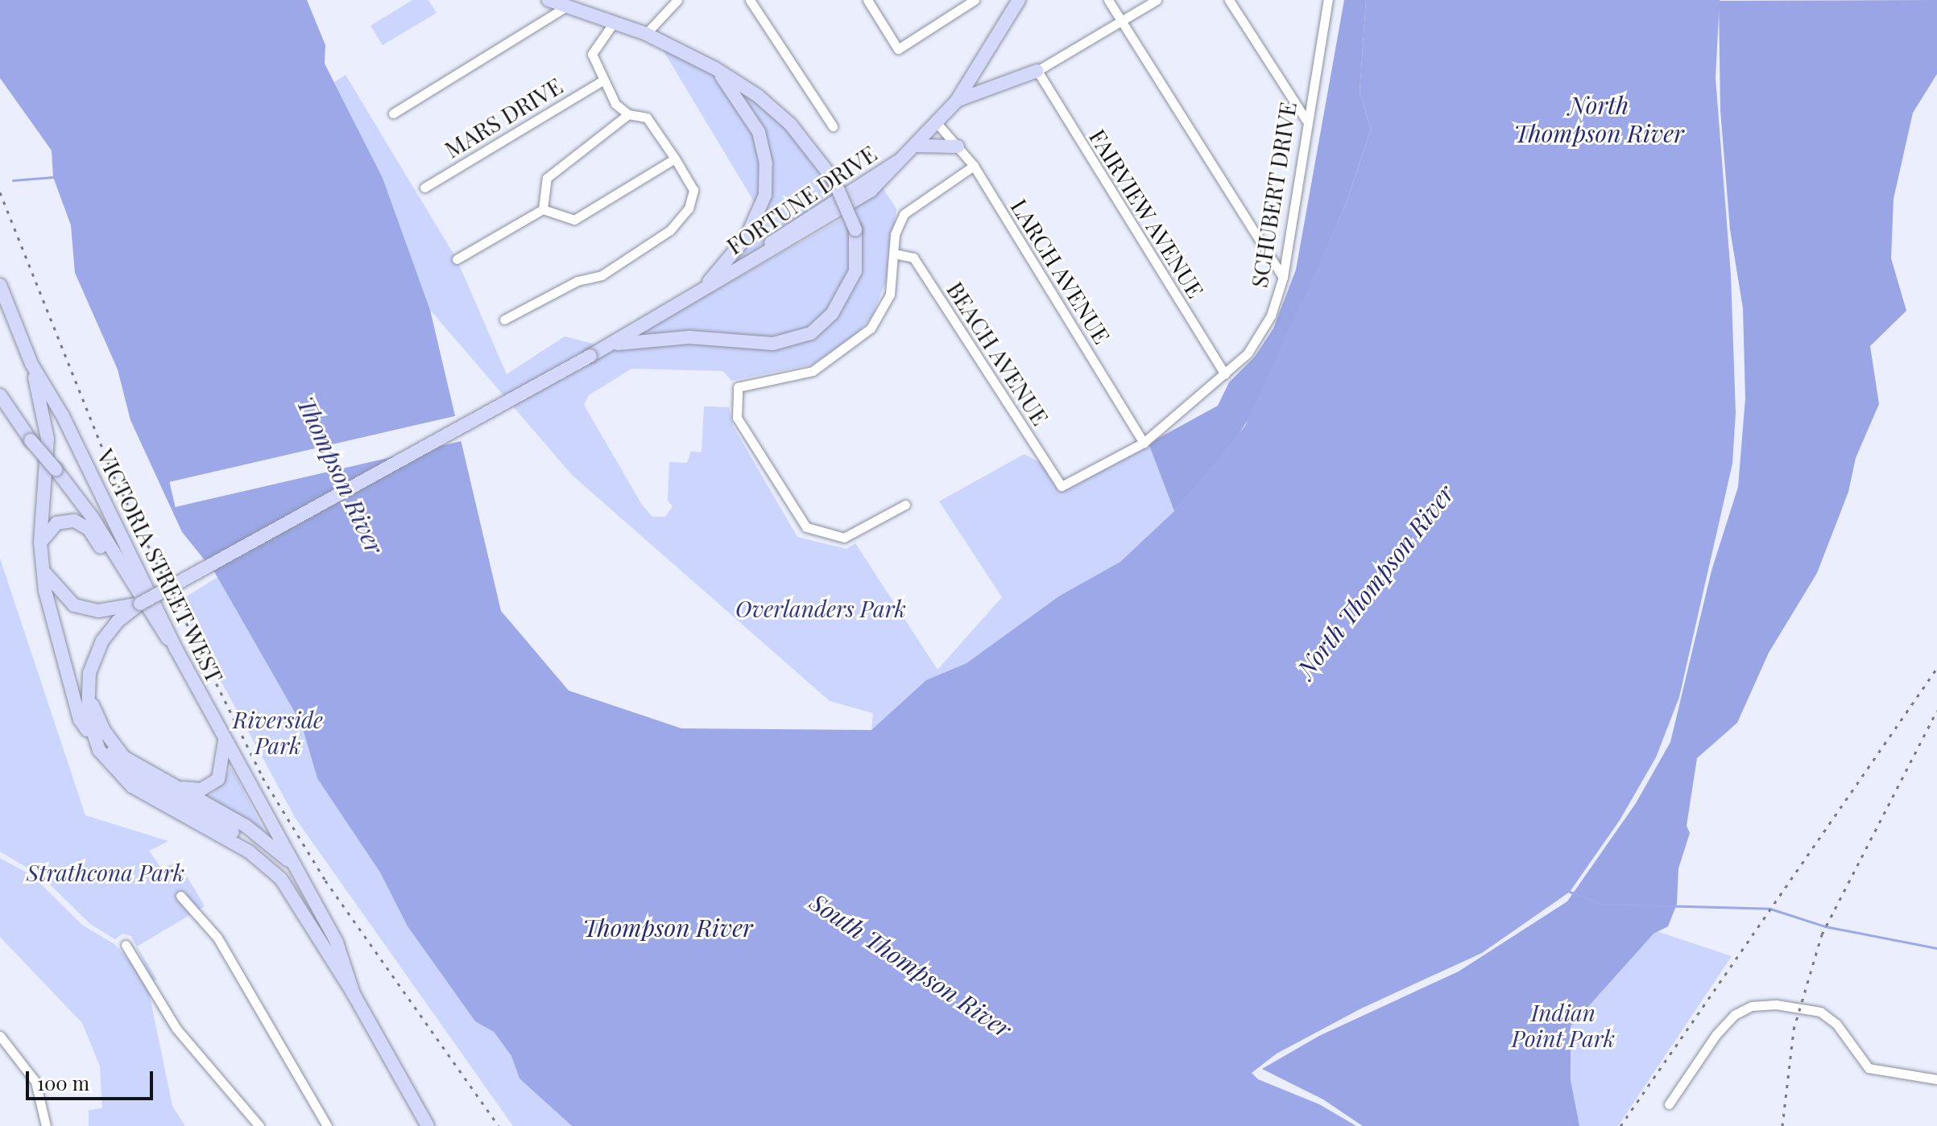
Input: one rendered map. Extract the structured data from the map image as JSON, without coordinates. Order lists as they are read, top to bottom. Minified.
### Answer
{"streets":{"main road":["FORTUNE DRIVE","VICTORIA STREET WEST"],"street":["MARS DRIVE","SCHUBERT DRIVE","FAIRVIEW AVENUE","LARCH AVENUE","BEACH AVENUE"]},"crossings":[["SCHUBERT DRIVE","FAIRVIEW AVENUE"],["SCHUBERT DRIVE","LARCH AVENUE"],["SCHUBERT DRIVE","BEACH AVENUE"],["FORTUNE DRIVE","LARCH AVENUE"],["FORTUNE DRIVE","VICTORIA STREET WEST"]],"water":["North Thompson River","Thompson River","South Thompson River"],"parks":["Overlanders Park","Riverside Park","Strathcona Park","Indian Point Park"],"scale_bar":"100 m"}
